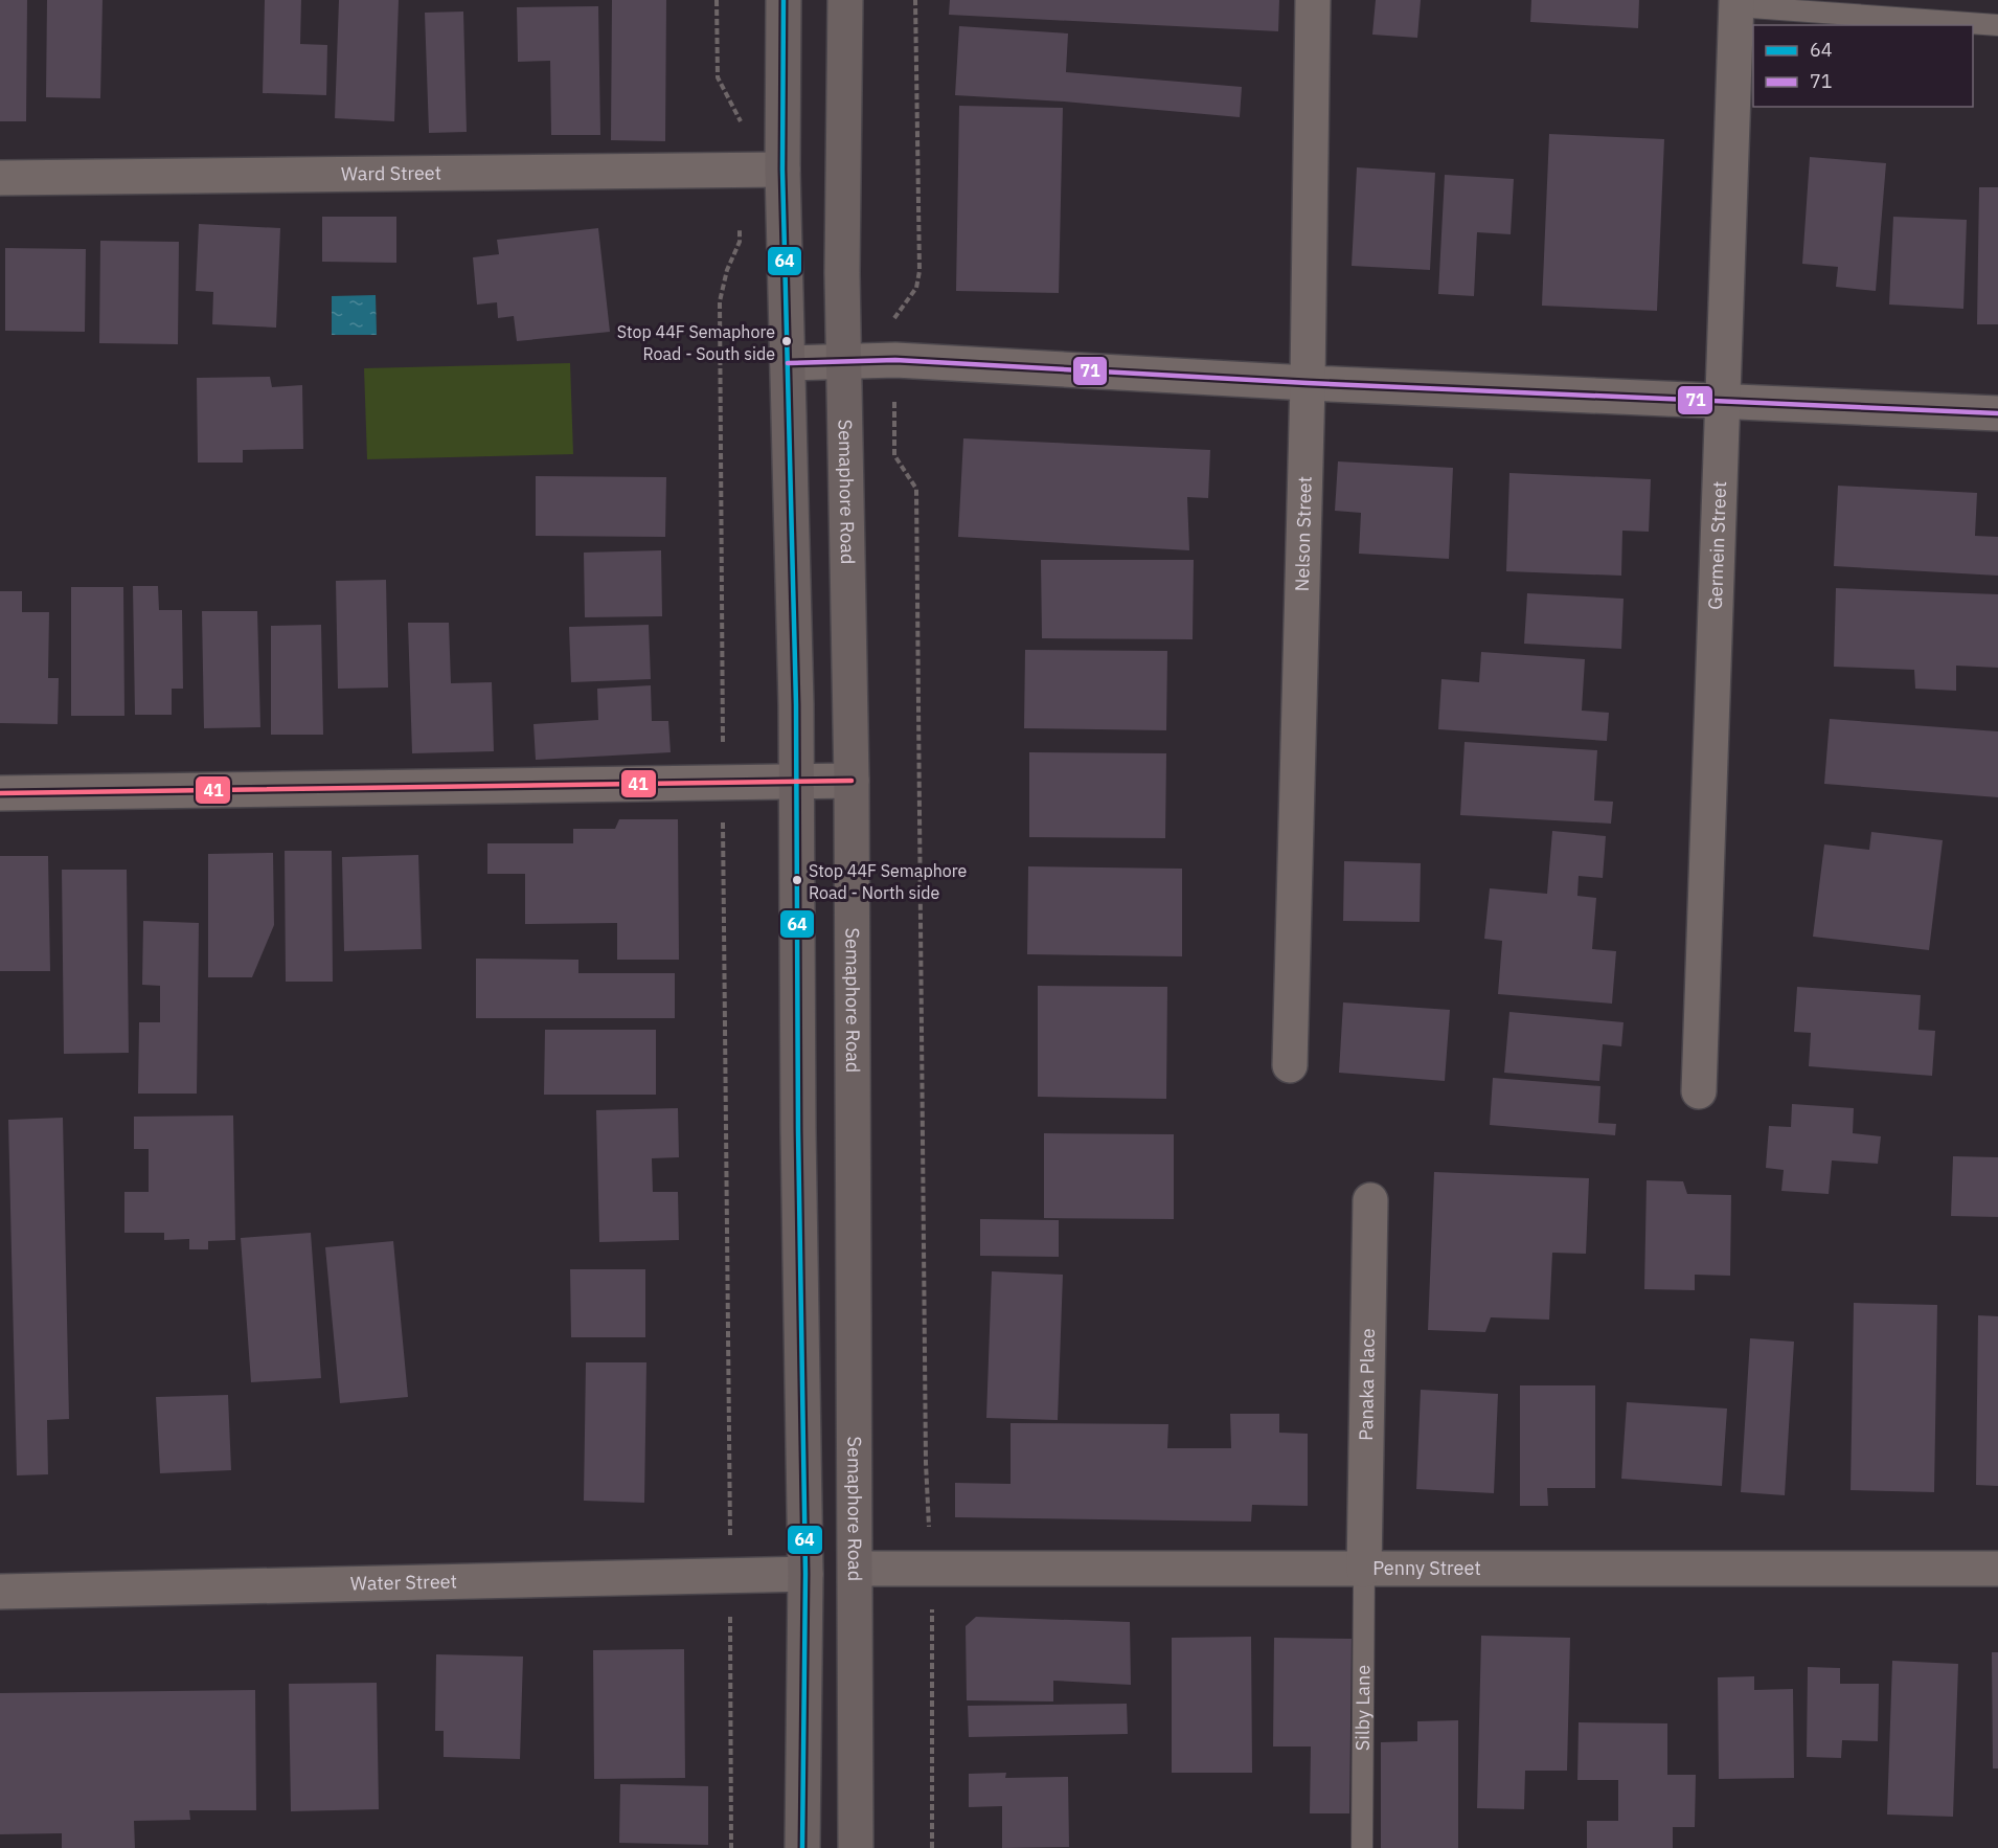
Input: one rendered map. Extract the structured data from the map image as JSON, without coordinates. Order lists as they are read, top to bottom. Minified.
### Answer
{"streets":{"main road":["Semaphore Road"],"street":["Ward Street","Nelson Street","Germein Street","Panaka Place","Penny Street","Water Street"],"lane":["Silby Lane"]},"crossings":[["Semaphore Road","Penny Street"],["Panaka Place","Penny Street"],["Panaka Place","Silby Lane"],["Penny Street","Silby Lane"]],"places":["Stop 44F Semaphore Road - South side","Stop 44F Semaphore Road - North side"],"lines":["transit line 64","transit line 71","transit line 41"],"legend":["64","71"]}
